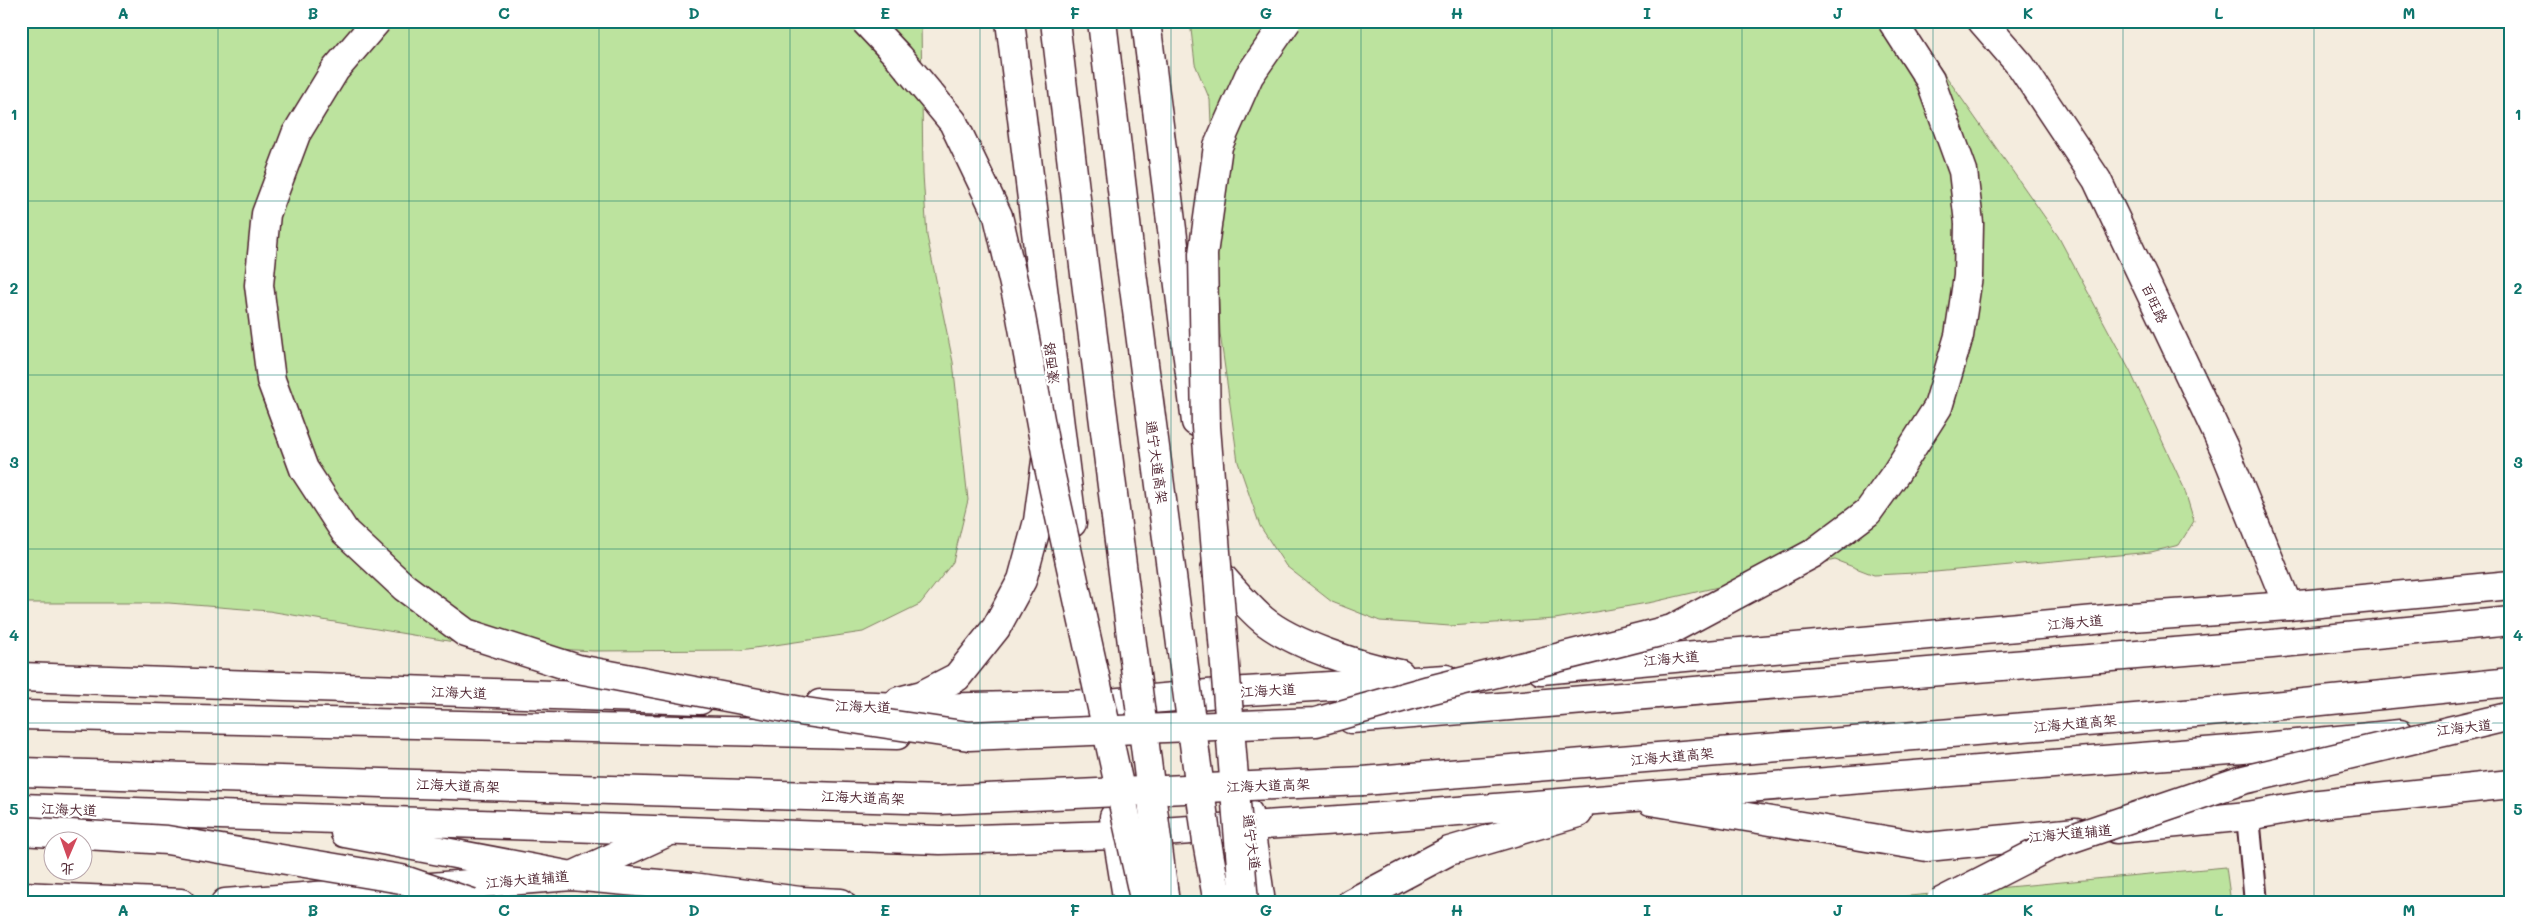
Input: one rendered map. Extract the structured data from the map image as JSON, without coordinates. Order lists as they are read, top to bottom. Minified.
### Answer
{"streets":{"main road":["百旺路","濠西路","通宁大道高架","江海大道","江海大道高架","江海大道辅道","通宁大道"]},"crossings":[["百旺路","江海大道"],["濠西路","江海大道"],["江海大道","江海大道辅道"],["江海大道","通宁大道"]],"north":"bottom","grid":{"columns":["A","B","C","D","E","F","G","H","I","J","K","L","M"],"rows":["1","2","3","4","5"]}}
